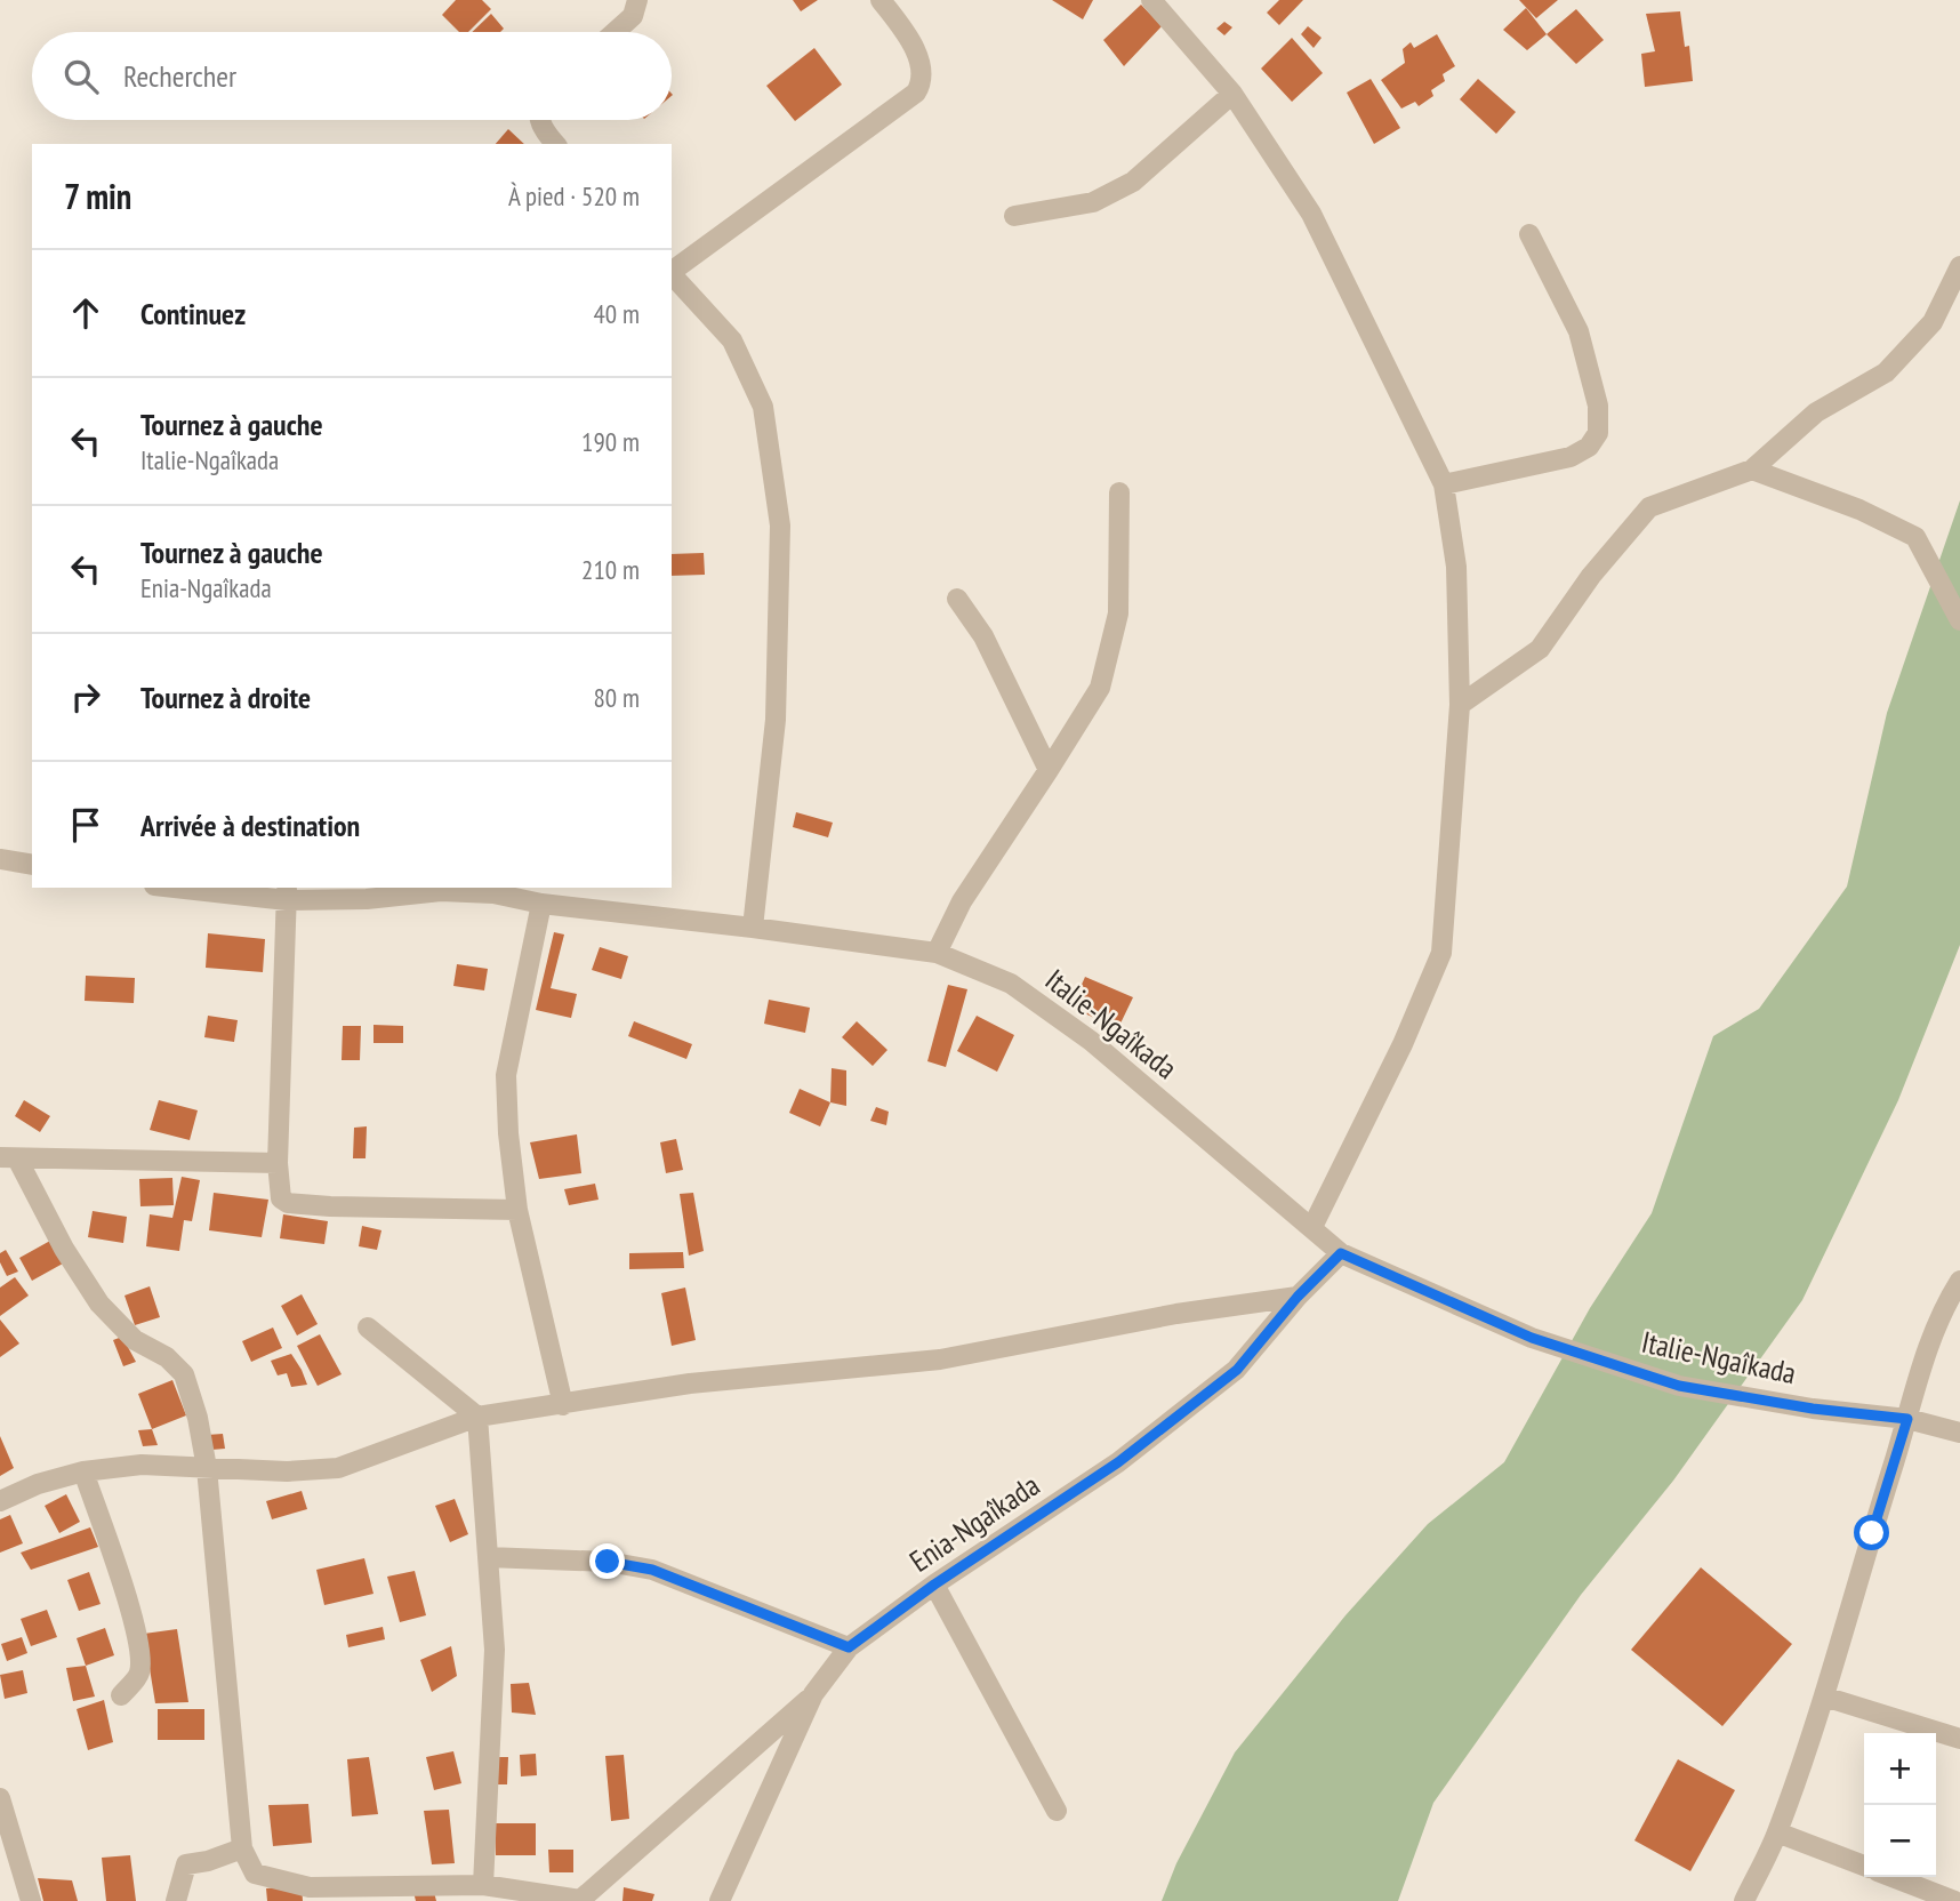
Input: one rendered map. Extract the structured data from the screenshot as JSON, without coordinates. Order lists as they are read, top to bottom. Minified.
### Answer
{"streets":{"street":["Italie-Ngaîkada","Enia-Ngaîkada"]},"crossings":[["Italie-Ngaîkada","Enia-Ngaîkada"]],"page":{"search":"Rechercher","heading":["7 min","À pied · 520 m"],"list":[["Continuez","40 m"],["Tournez à gauche","Italie-Ngaîkada","190 m"],["Tournez à gauche","Enia-Ngaîkada","210 m"],["Tournez à droite","80 m"],"Arrivée à destination"],"map_buttons":["+","−"]}}
